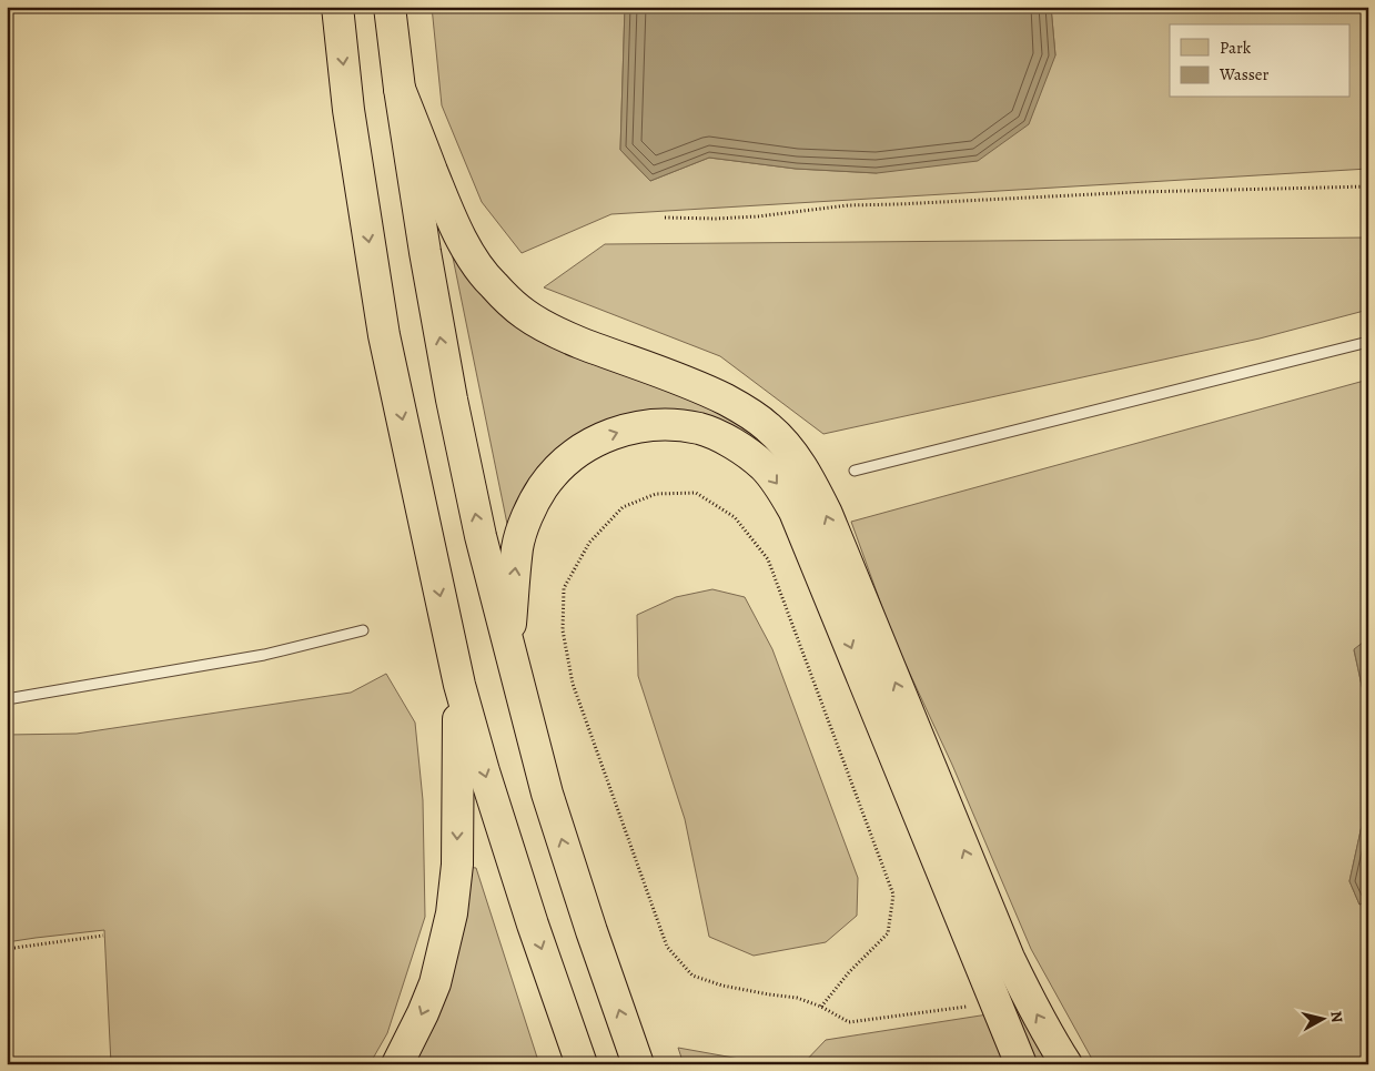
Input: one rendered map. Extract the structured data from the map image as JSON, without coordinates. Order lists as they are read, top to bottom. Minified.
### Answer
{"legend":["Park","Wasser"],"north":"right"}
